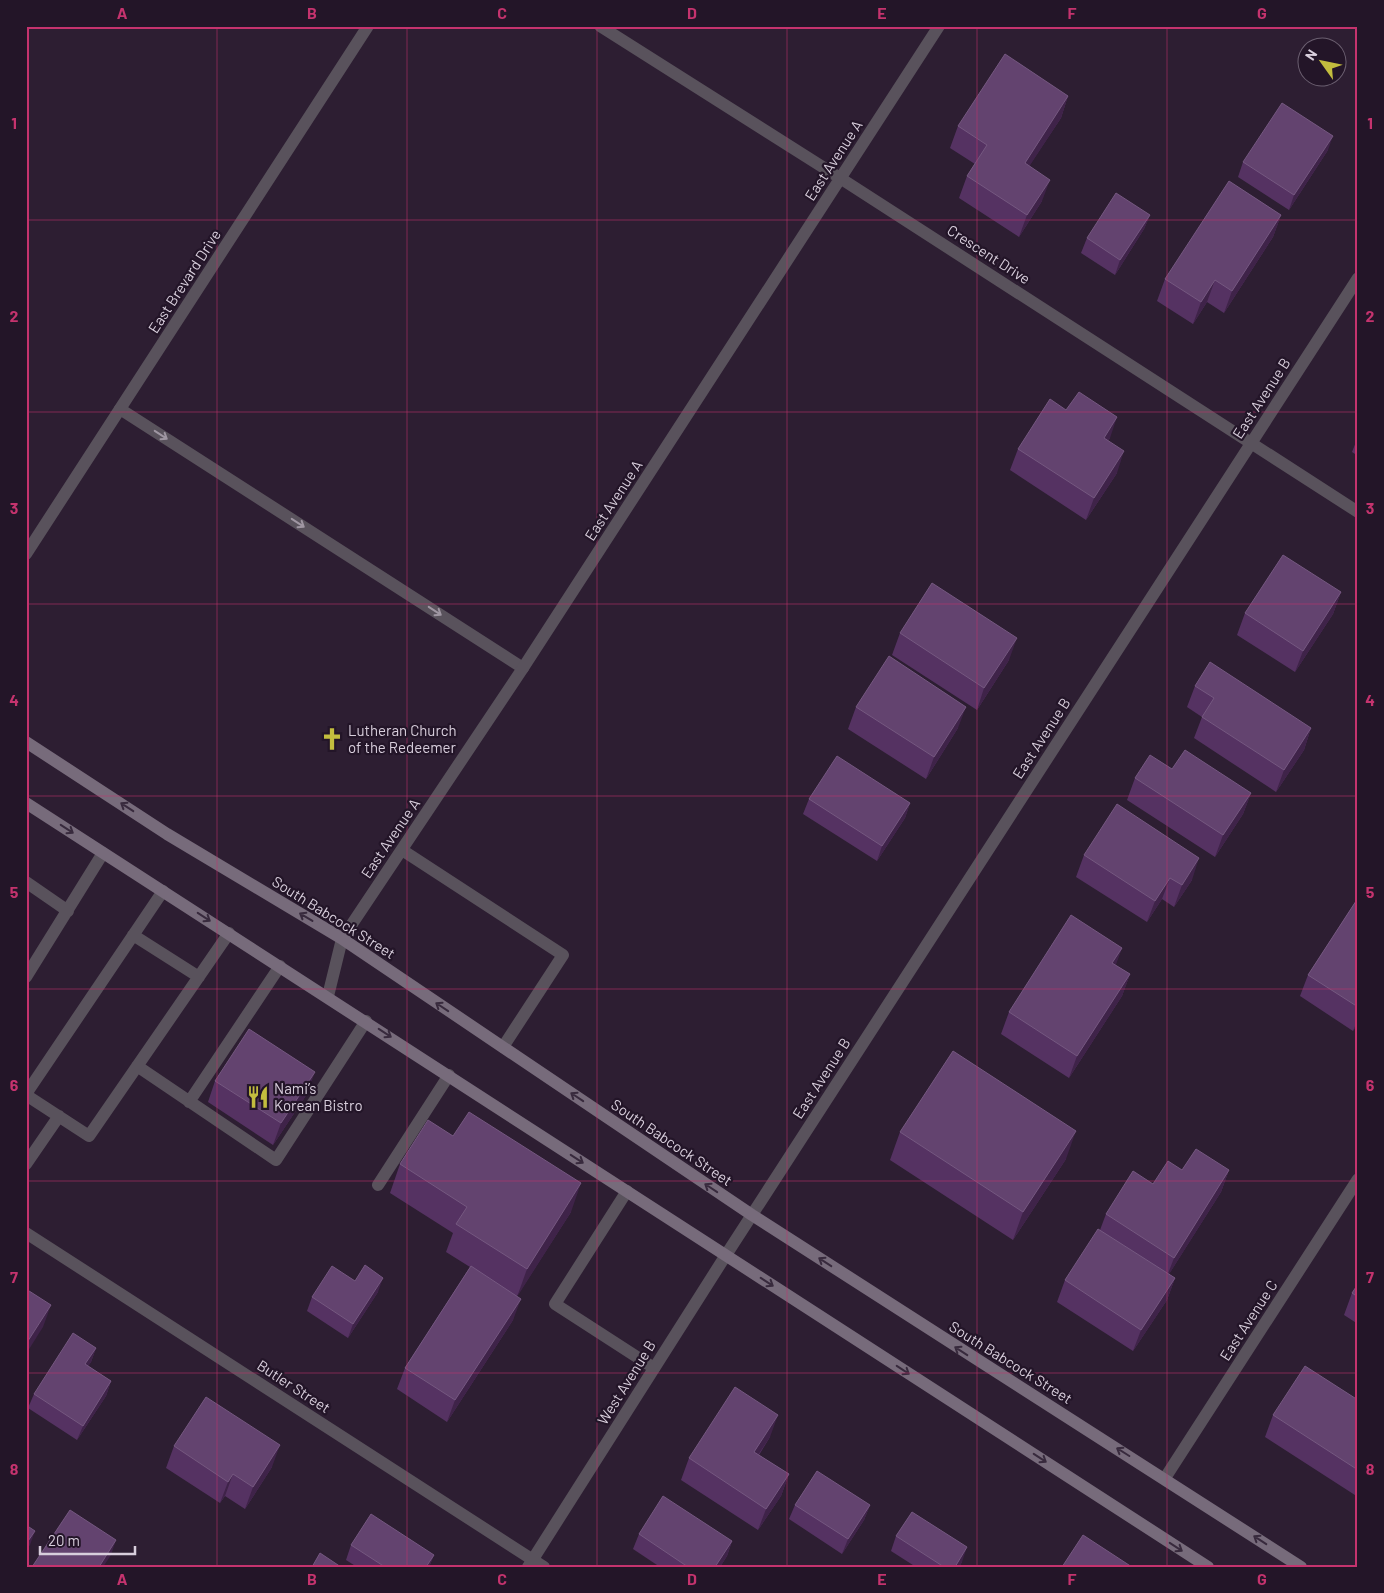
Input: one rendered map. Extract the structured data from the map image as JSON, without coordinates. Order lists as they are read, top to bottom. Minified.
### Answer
{"streets":{"main road":["South Babcock Street"],"street":["East Avenue A","Crescent Drive","East Brevard Drive","East Avenue B","East Avenue C","West Avenue B","Butler Street"]},"crossings":[["East Avenue A","Crescent Drive"],["East Avenue A","South Babcock Street"],["Crescent Drive","East Avenue B"],["East Avenue B","South Babcock Street"],["East Avenue B","West Avenue B"],["South Babcock Street","East Avenue C"],["South Babcock Street","West Avenue B"],["West Avenue B","Butler Street"]],"places":{"church":["Lutheran Church of the Redeemer"],"restaurant":["Nami’s Korean Bistro"]},"scale_bar":"20 m","north":"top left","grid":{"columns":["A","B","C","D","E","F","G"],"rows":["1","2","3","4","5","6","7","8"]}}
